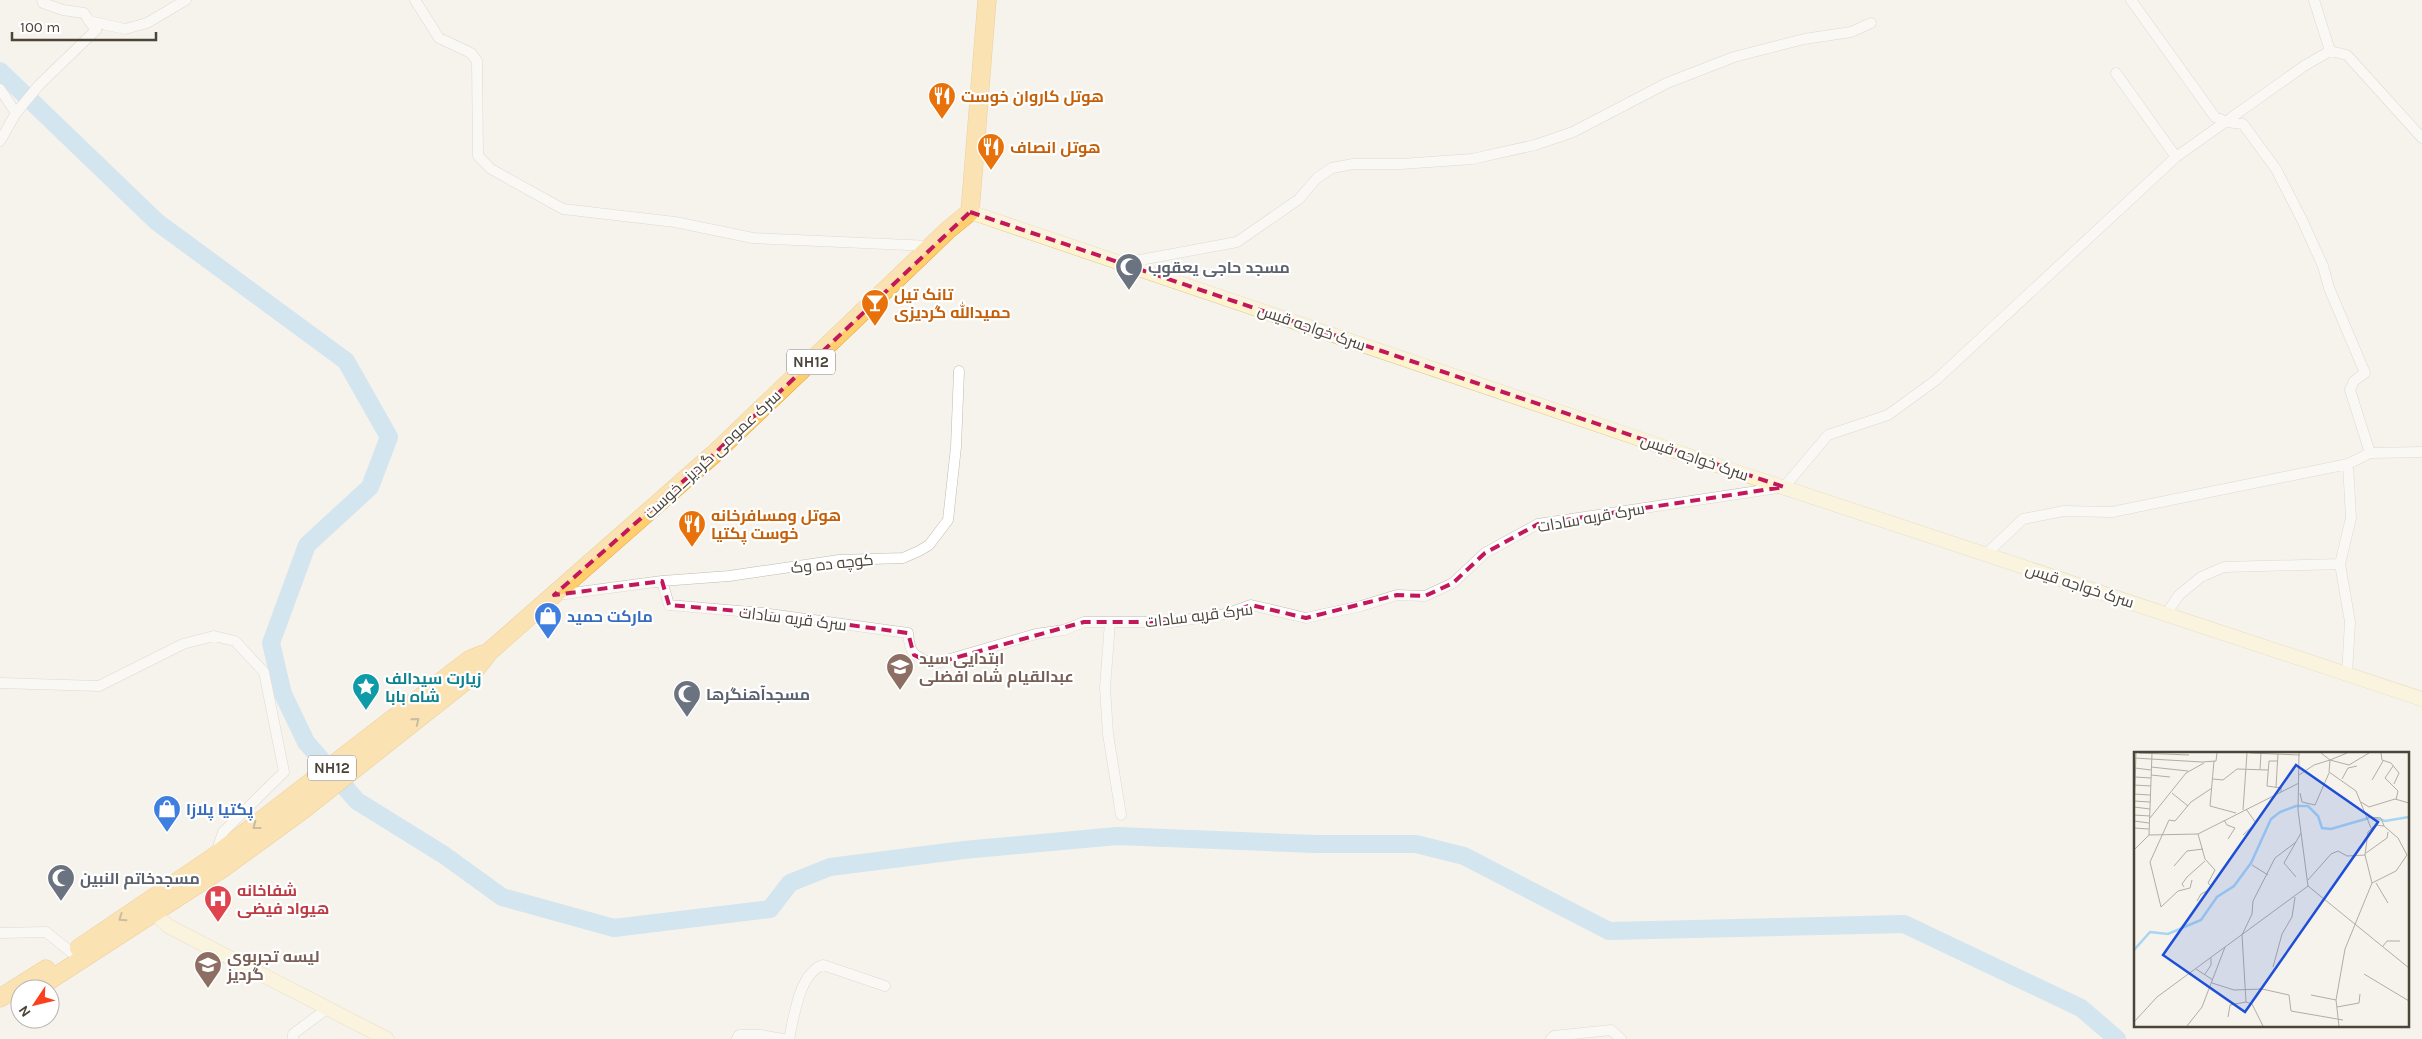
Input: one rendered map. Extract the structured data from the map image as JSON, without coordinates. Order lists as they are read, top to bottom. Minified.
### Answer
{"streets":{"highway":["NH12","سرک عمومی گردیز_خوست"],"street":["سرک خواجه قیس","سرک قریه سادات","کوچه ده وک"]},"crossings":[["سرک خواجه قیس","سرک عمومی گردیز_خوست"],["سرک خواجه قیس","سرک قریه سادات"],["سرک عمومی گردیز_خوست","کوچه ده وک"],["سرک قریه سادات","کوچه ده وک"]],"places":{"restaurant":["هوتل کاروان خوست","هوتل انصاف","هوتل ومسافرخانه خوست پکتیا"],"mosque":["مسجد حاجی یعقوب","مسجدآهنگرها","مسجدخاتم النبین"],"bar":["تانک تیل حمیدالله گردیزی"],"shop":["مارکت حمید","پکتیا پلازا"],"school or university":["ابتدایی سید عبدالقیام شاه افضلی","لیسه تجربوی گردیز"],"place":["زیارت سیدالف شاه بابا"],"hospital":["شفاخانه هیواد فیضی"]},"scale_bar":"100 m","north":"bottom left"}
